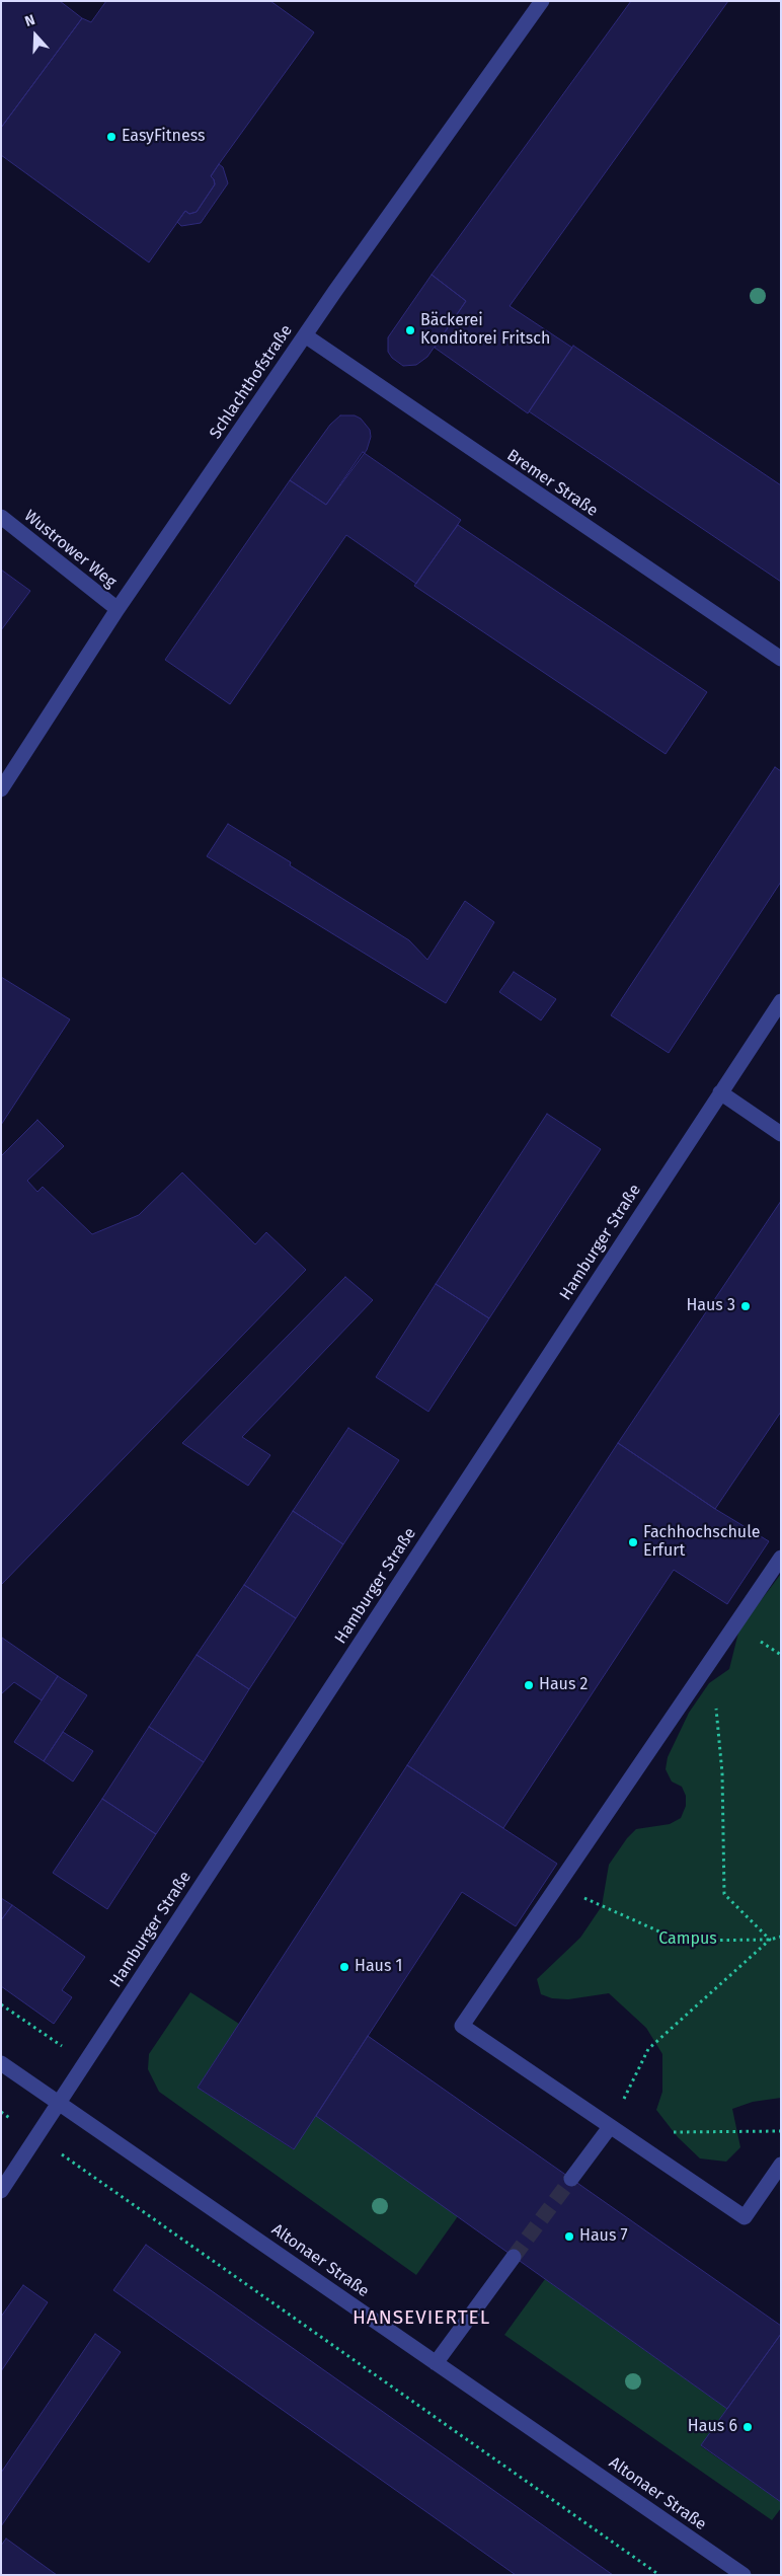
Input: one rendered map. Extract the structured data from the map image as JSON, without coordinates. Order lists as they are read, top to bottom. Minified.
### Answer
{"streets":{"street":["Schlachthofstraße","Bremer Straße","Wustrower Weg","Hamburger Straße","Altonaer Straße"]},"crossings":[["Schlachthofstraße","Bremer Straße"],["Schlachthofstraße","Wustrower Weg"],["Hamburger Straße","Altonaer Straße"]],"districts":["HANSEVIERTEL"],"parks":["Campus"],"places":["EasyFitness","Bäckerei Konditorei Fritsch","Haus 3","Fachhochschule Erfurt","Haus 2","Haus 1","Haus 7","Haus 6"],"north":"top"}
